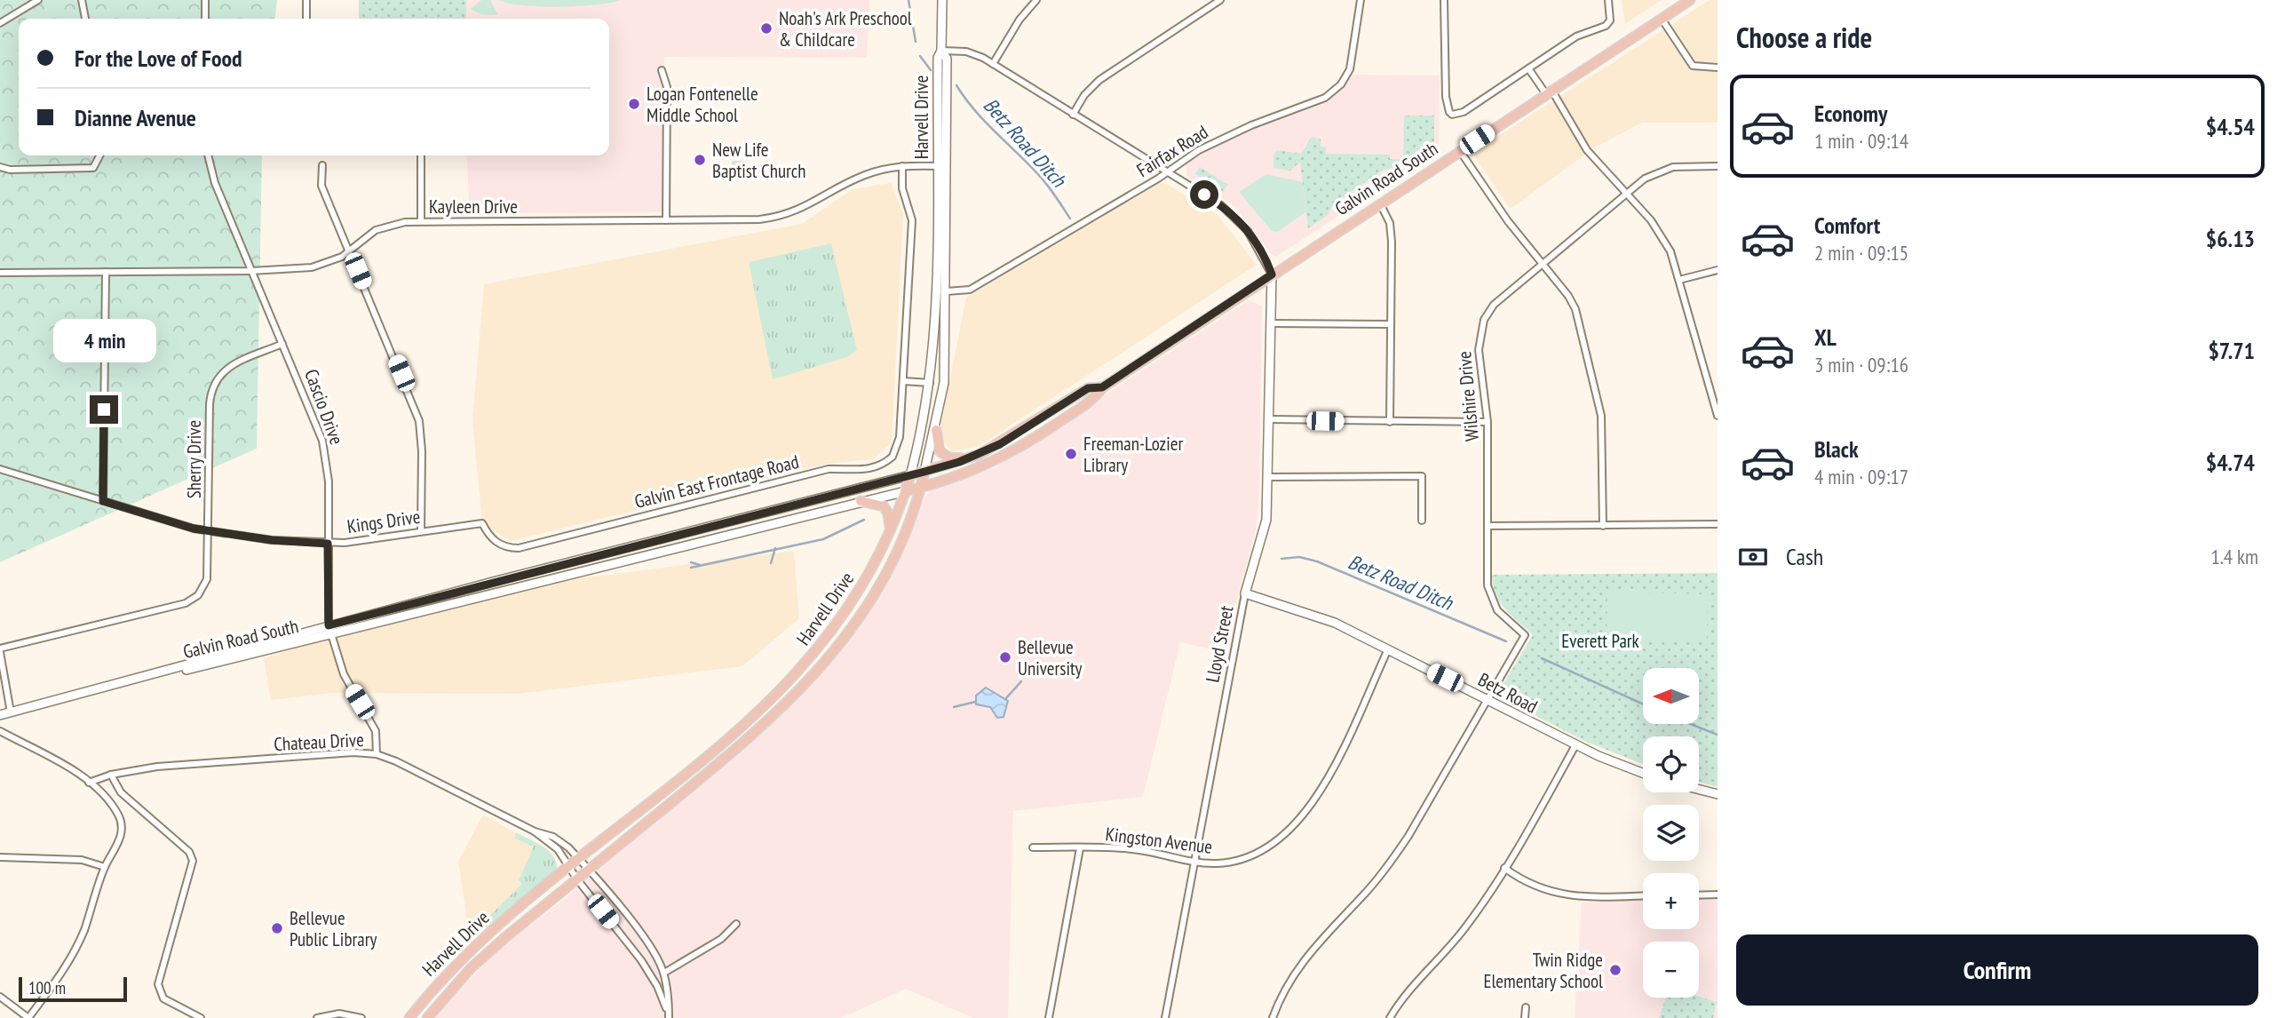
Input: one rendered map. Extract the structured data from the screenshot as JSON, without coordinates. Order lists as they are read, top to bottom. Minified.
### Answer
{"streets":{"main road":["Harvell Drive","Galvin Road South","Lloyd Street","Betz Road"],"street":["Fairfax Road","Kayleen Drive","Wilshire Drive","Cascio Drive","Sherry Drive","Galvin East Frontage Road","Kings Drive","Chateau Drive","Kingston Avenue"]},"crossings":[["Harvell Drive","Fairfax Road"],["Harvell Drive","Galvin Road South"],["Harvell Drive","Kayleen Drive"],["Harvell Drive","Chateau Drive"],["Galvin Road South","Cascio Drive"],["Galvin Road South","Lloyd Street"],["Kayleen Drive","Cascio Drive"],["Kayleen Drive","Galvin East Frontage Road"],["Wilshire Drive","Betz Road"],["Cascio Drive","Sherry Drive"],["Cascio Drive","Kings Drive"],["Cascio Drive","Chateau Drive"],["Sherry Drive","Kings Drive"],["Galvin East Frontage Road","Kings Drive"],["Lloyd Street","Betz Road"],["Lloyd Street","Kingston Avenue"],["Betz Road","Kingston Avenue"]],"water":["Betz Road Ditch"],"parks":["Everett Park"],"places":["Noah's Ark Preschool & Childcare","Logan Fontenelle Middle School","New Life Baptist Church","Freeman-Lozier Library","Bellevue University","Bellevue Public Library","Twin Ridge Elementary School"],"scale_bar":"100 m","north":"left","page":{"heading":"Choose a ride","banner":["For the Love of Food","Dianne Avenue"],"list":[{"name":"Economy","note":"1 min · 09:14","value":"$4.54"},{"name":"Comfort","note":"2 min · 09:15","value":"$6.13"},{"name":"XL","note":"3 min · 09:16","value":"$7.71"},{"name":"Black","note":"4 min · 09:17","value":"$4.74"}],"bubble":"4 min","pay":["Cash","1.4 km"],"map_buttons":["+","−"],"buttons":"Confirm","scale":"100 m"}}
